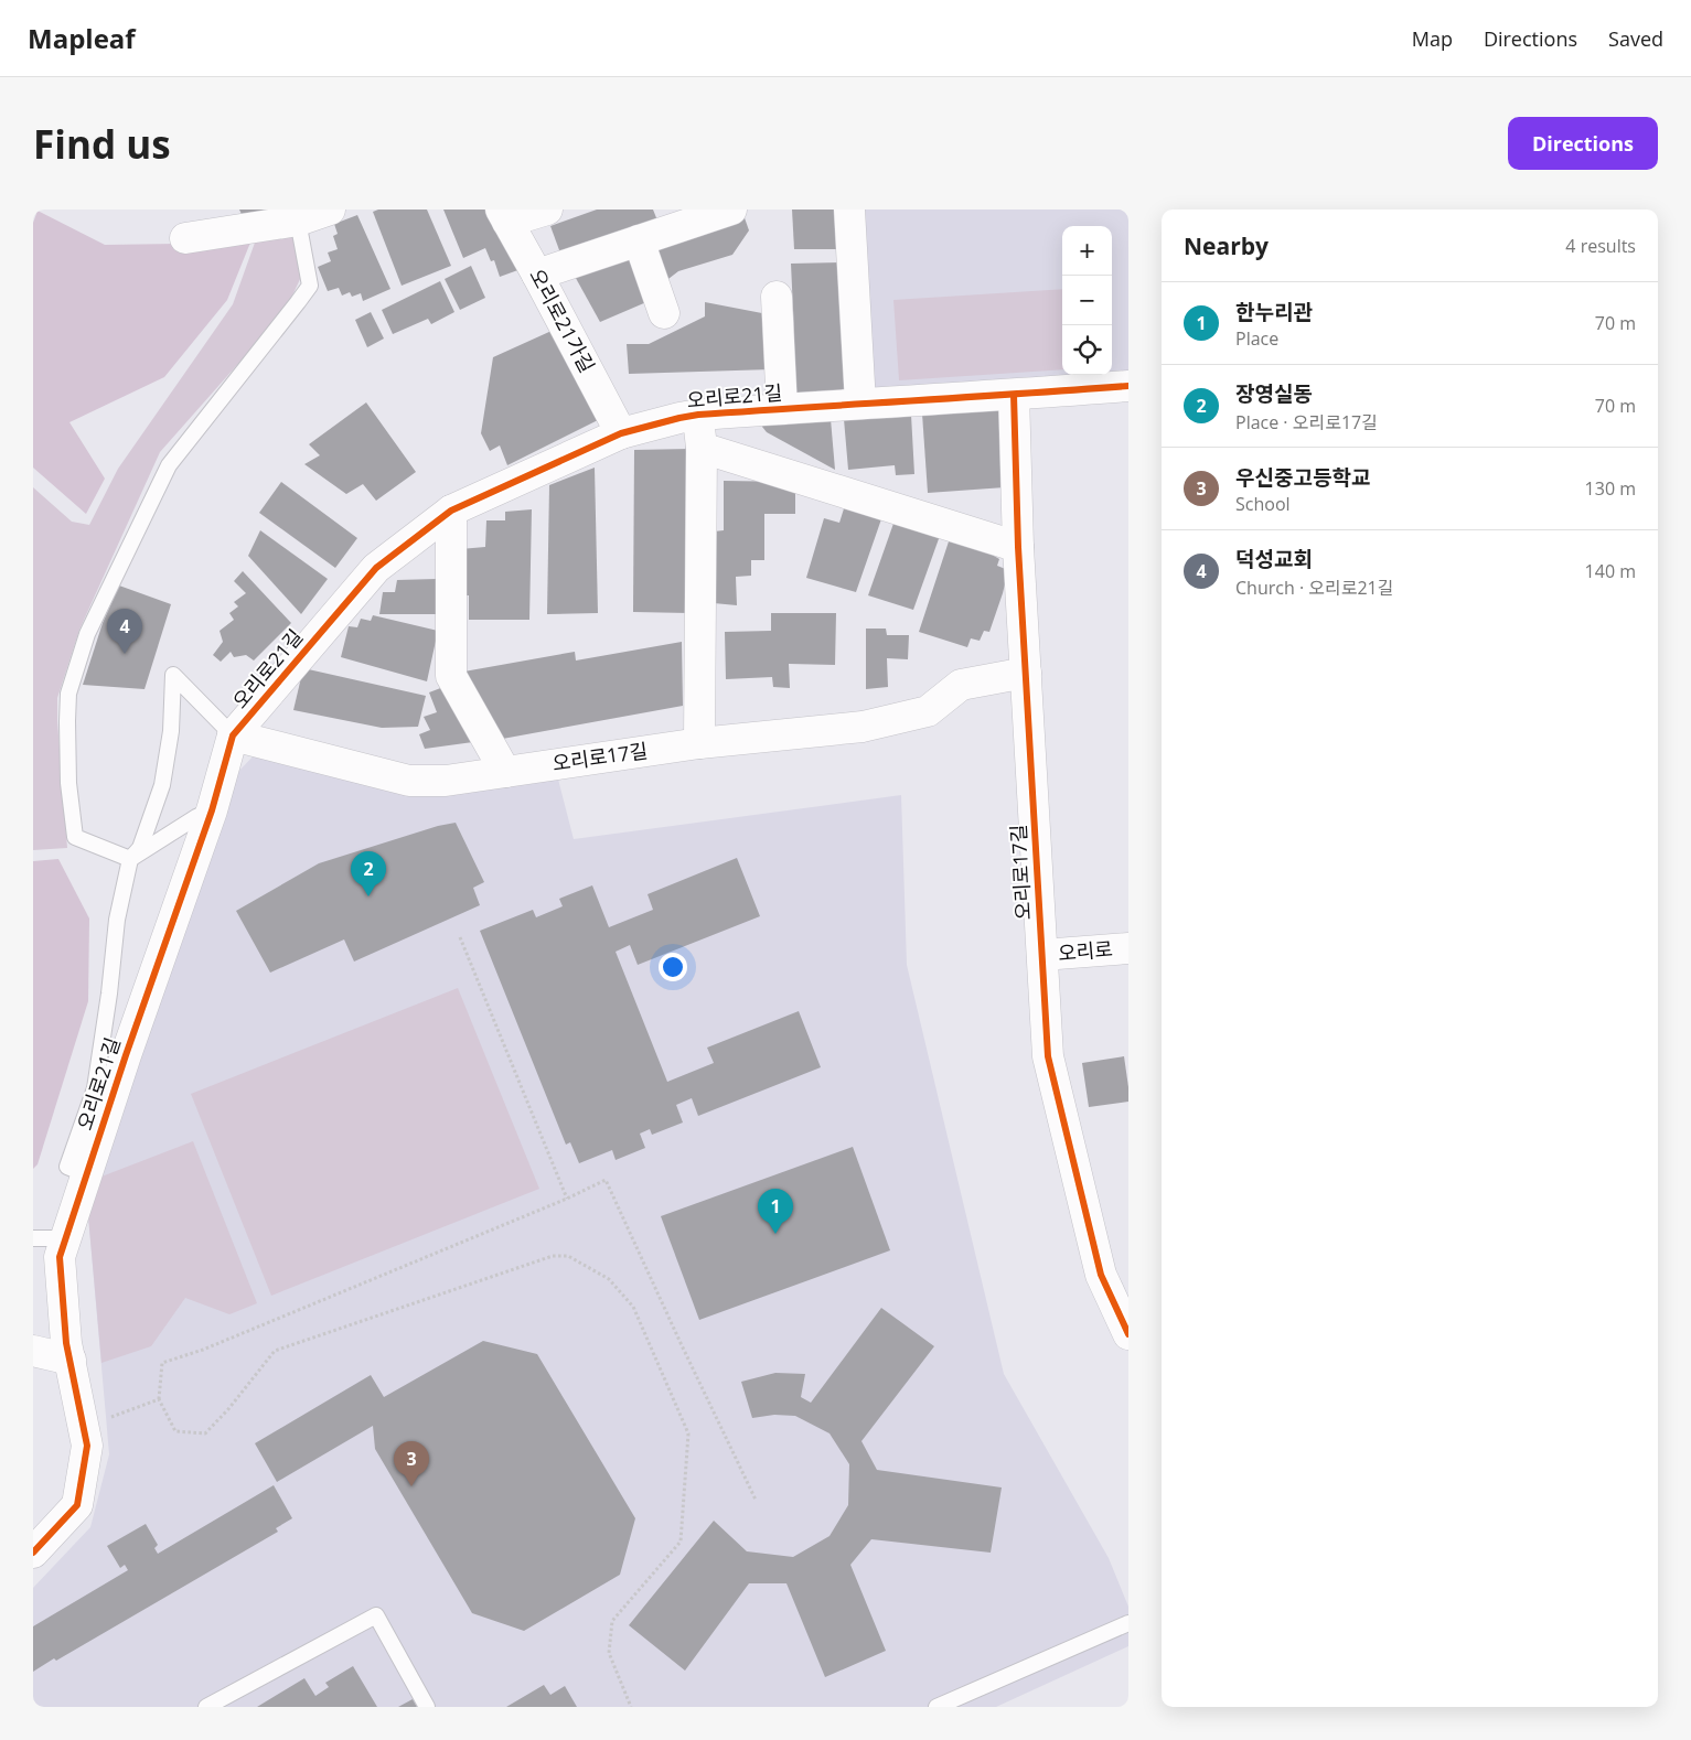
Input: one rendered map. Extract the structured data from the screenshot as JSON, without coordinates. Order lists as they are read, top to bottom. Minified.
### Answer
{"streets":{"street":["오리로21가길","오리로21길","오리로17길","오리로"]},"crossings":[["오리로21가길","오리로21길"],["오리로21길","오리로17길"],["오리로17길","오리로"]],"page":{"header":"Mapleaf","nav":["Map","Directions","Saved"],"buttons":"Directions","title":"Find us","heading":["Nearby","4 results"],"map_buttons":["+","−"],"list":[{"mark":"1","name":"한누리관","note":"Place","value":"70 m"},{"mark":"2","name":"장영실동","note":"Place · 오리로17길","value":"70 m"},{"mark":"3","name":"우신중고등학교","note":"School","value":"130 m"},{"mark":"4","name":"덕성교회","note":"Church · 오리로21길","value":"140 m"}],"pins":["4","2","1","3"]}}
